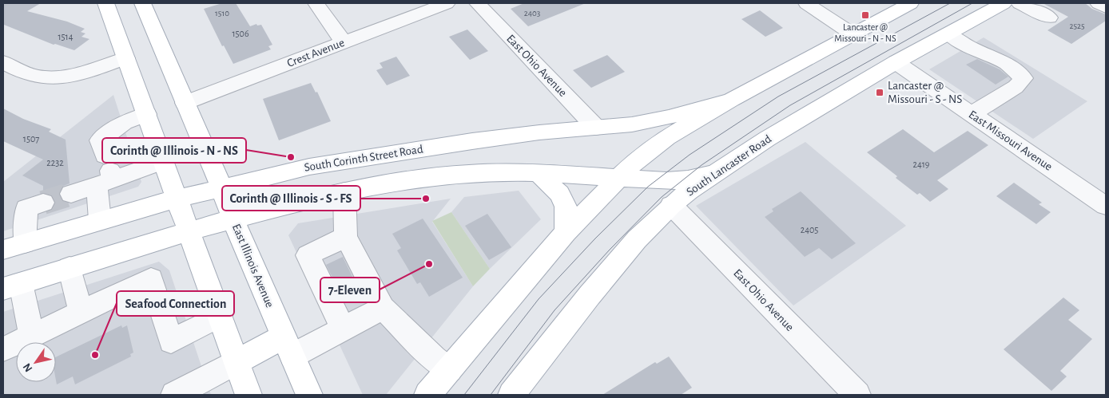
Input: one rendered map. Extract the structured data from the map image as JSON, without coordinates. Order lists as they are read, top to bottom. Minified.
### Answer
{"streets":{"main road":["South Corinth Street Road","South Lancaster Road","East Illinois Avenue"],"street":["Crest Avenue","East Ohio Avenue","East Missouri Avenue"]},"crossings":[["Crest Avenue","East Illinois Avenue"],["East Ohio Avenue","South Corinth Street Road"],["East Ohio Avenue","South Lancaster Road"],["East Missouri Avenue","South Lancaster Road"],["South Corinth Street Road","East Illinois Avenue"]],"places":{"transit":["Lancaster @ Missouri - N - NS","Lancaster @ Missouri - S - NS"],"other":["Corinth @ Illinois - N - NS","Corinth @ Illinois - S - FS","7-Eleven","Seafood Connection"]},"house_numbers":["1510","2403","2525","1506","1514","1507","2232","2419","2405"],"north":"bottom left"}
